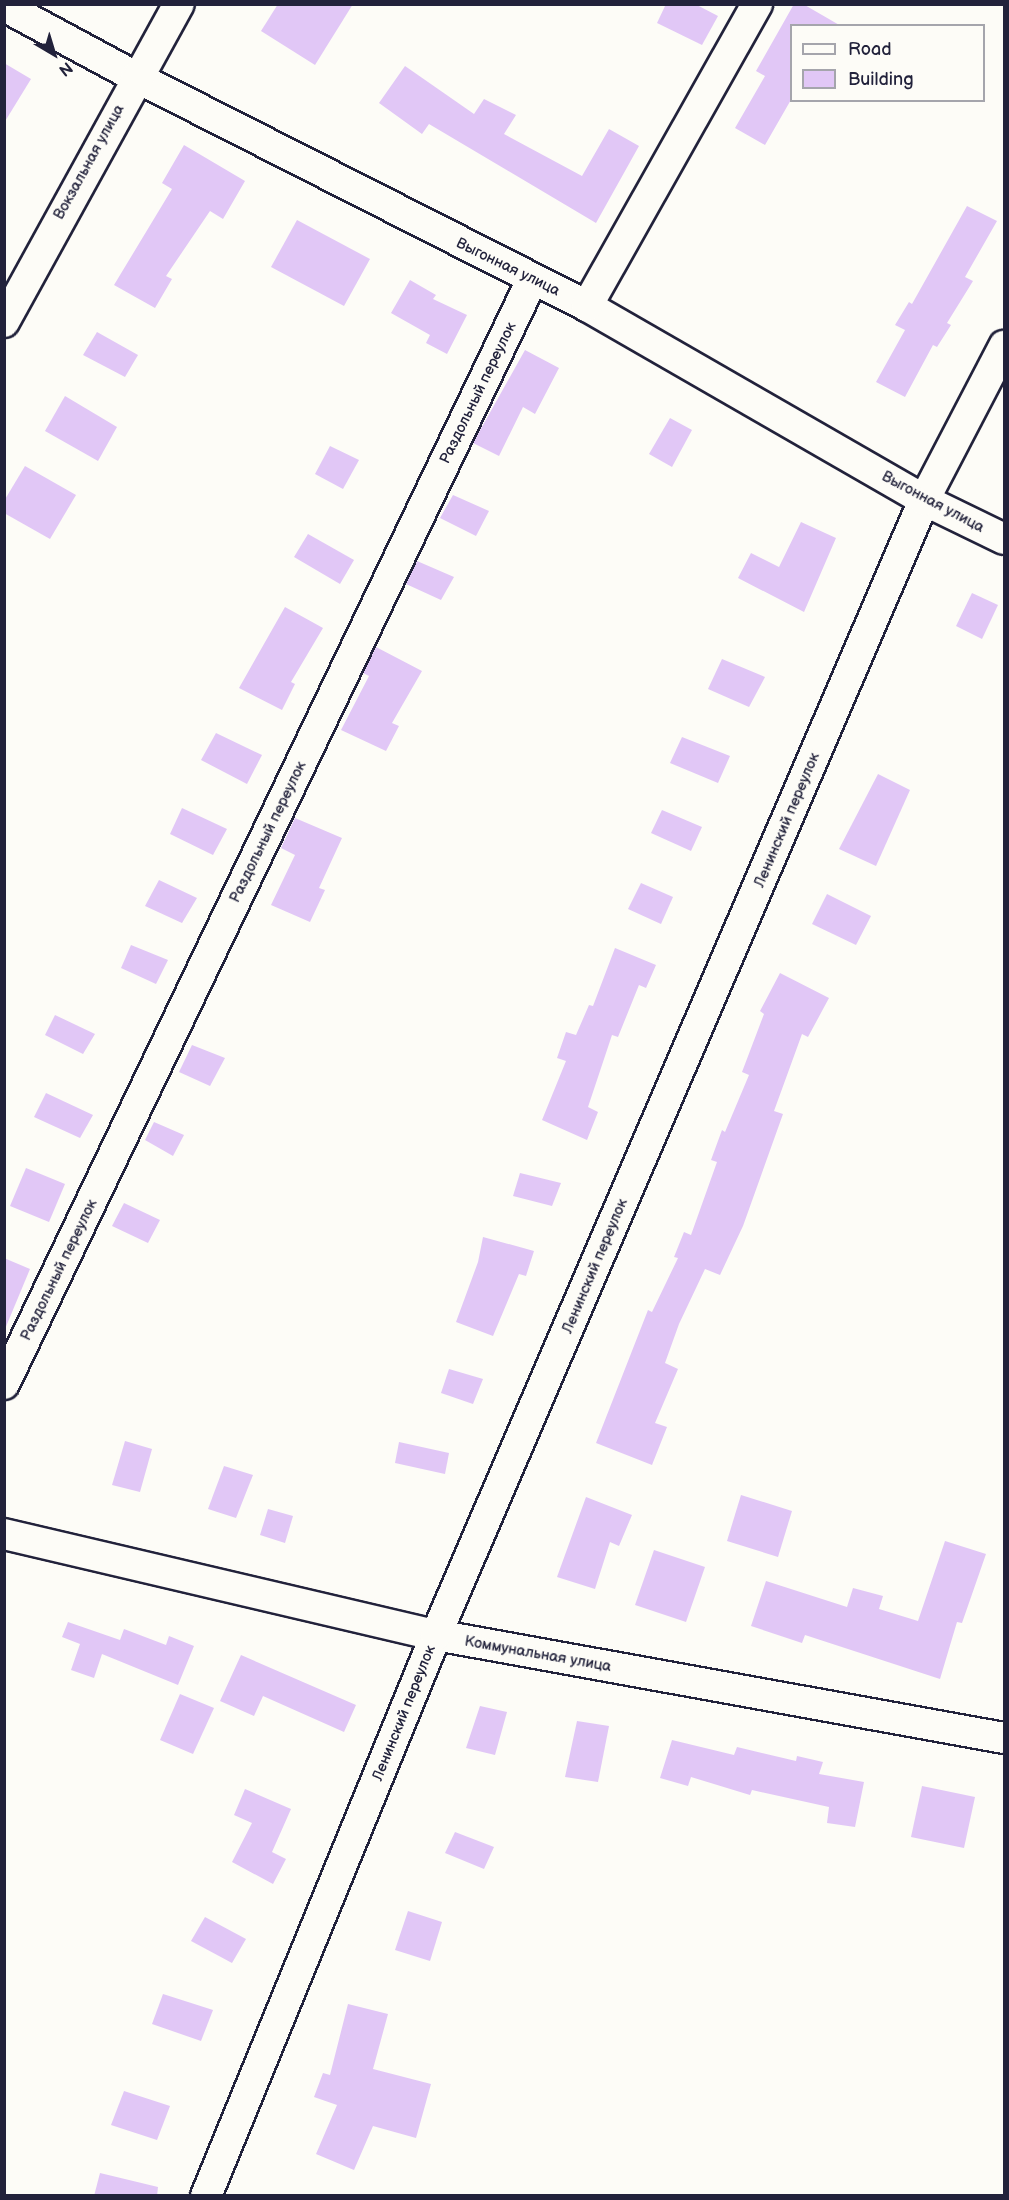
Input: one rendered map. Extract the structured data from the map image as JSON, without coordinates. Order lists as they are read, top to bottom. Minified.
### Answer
{"streets":{"street":["Вокзальная улица","Выгонная улица","Раздольный переулок","Ленинский переулок","Коммунальная улица"]},"crossings":[["Вокзальная улица","Выгонная улица"],["Выгонная улица","Раздольный переулок"],["Выгонная улица","Ленинский переулок"],["Ленинский переулок","Коммунальная улица"]],"legend":["Road","Building"],"north":"bottom right"}
